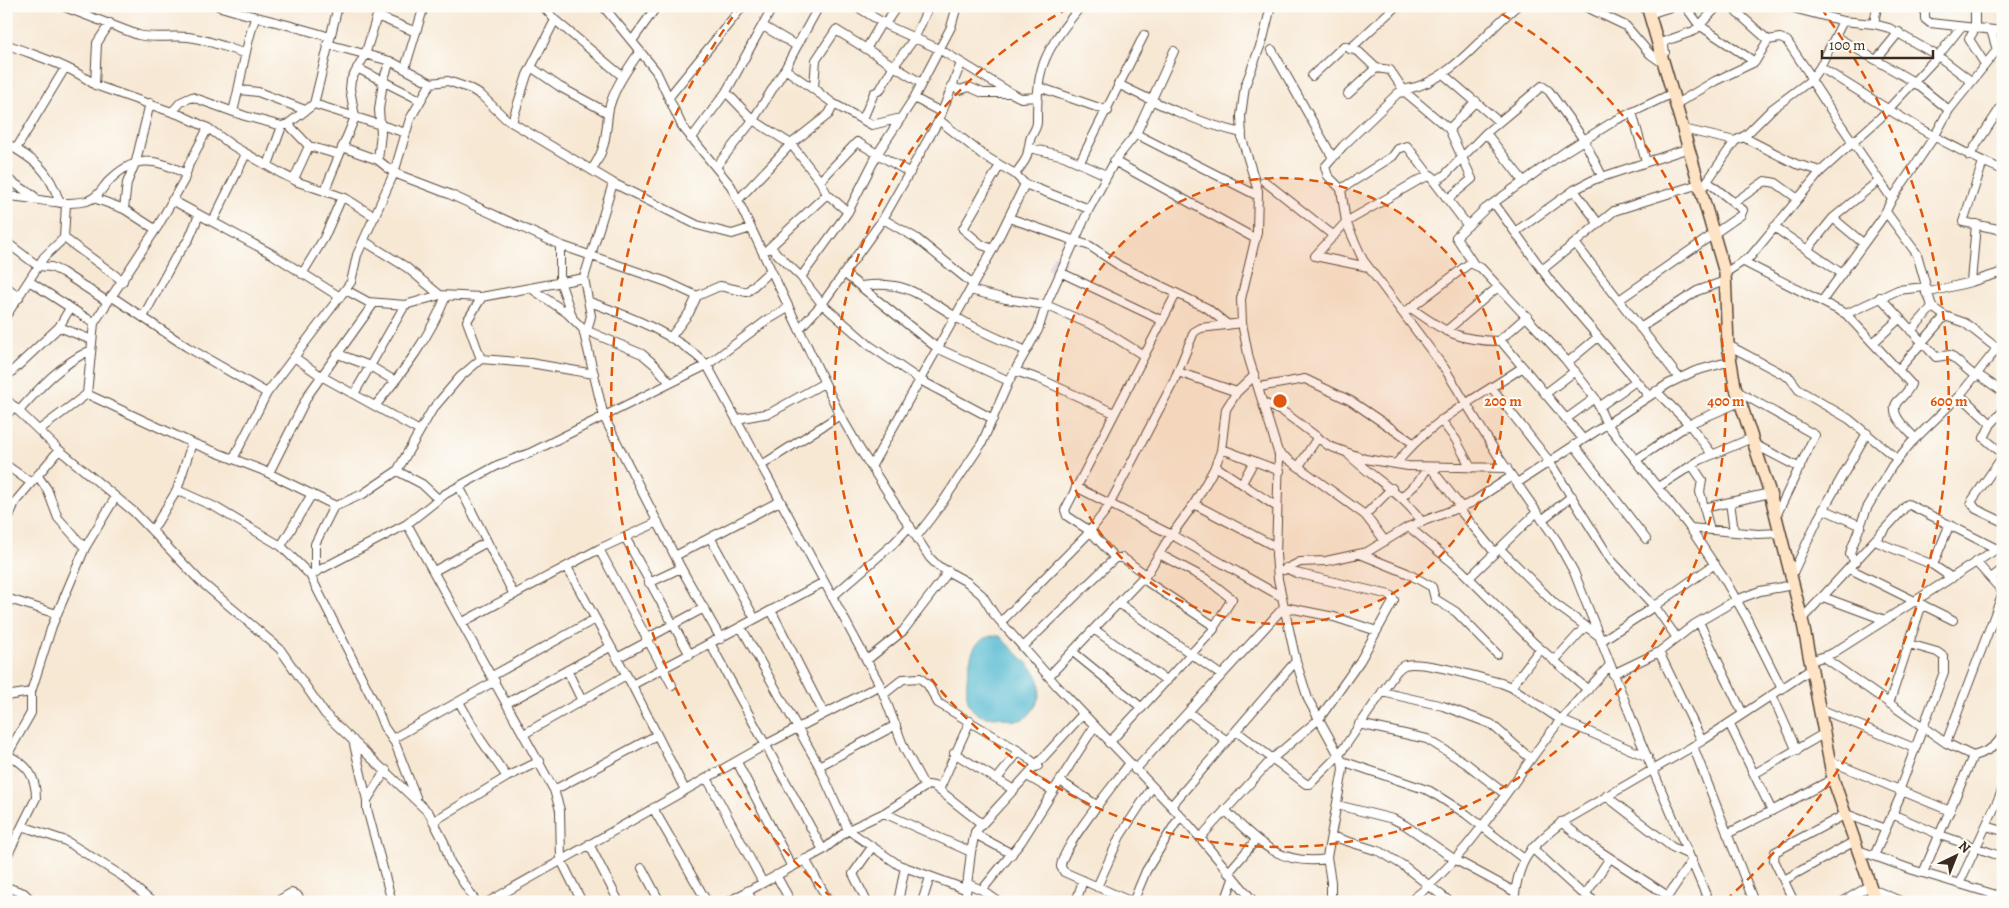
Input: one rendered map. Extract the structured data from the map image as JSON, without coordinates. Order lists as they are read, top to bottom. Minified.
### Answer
{"scale_bar":"100 m","north":"top right","rings":["200 m","400 m","600 m"]}
